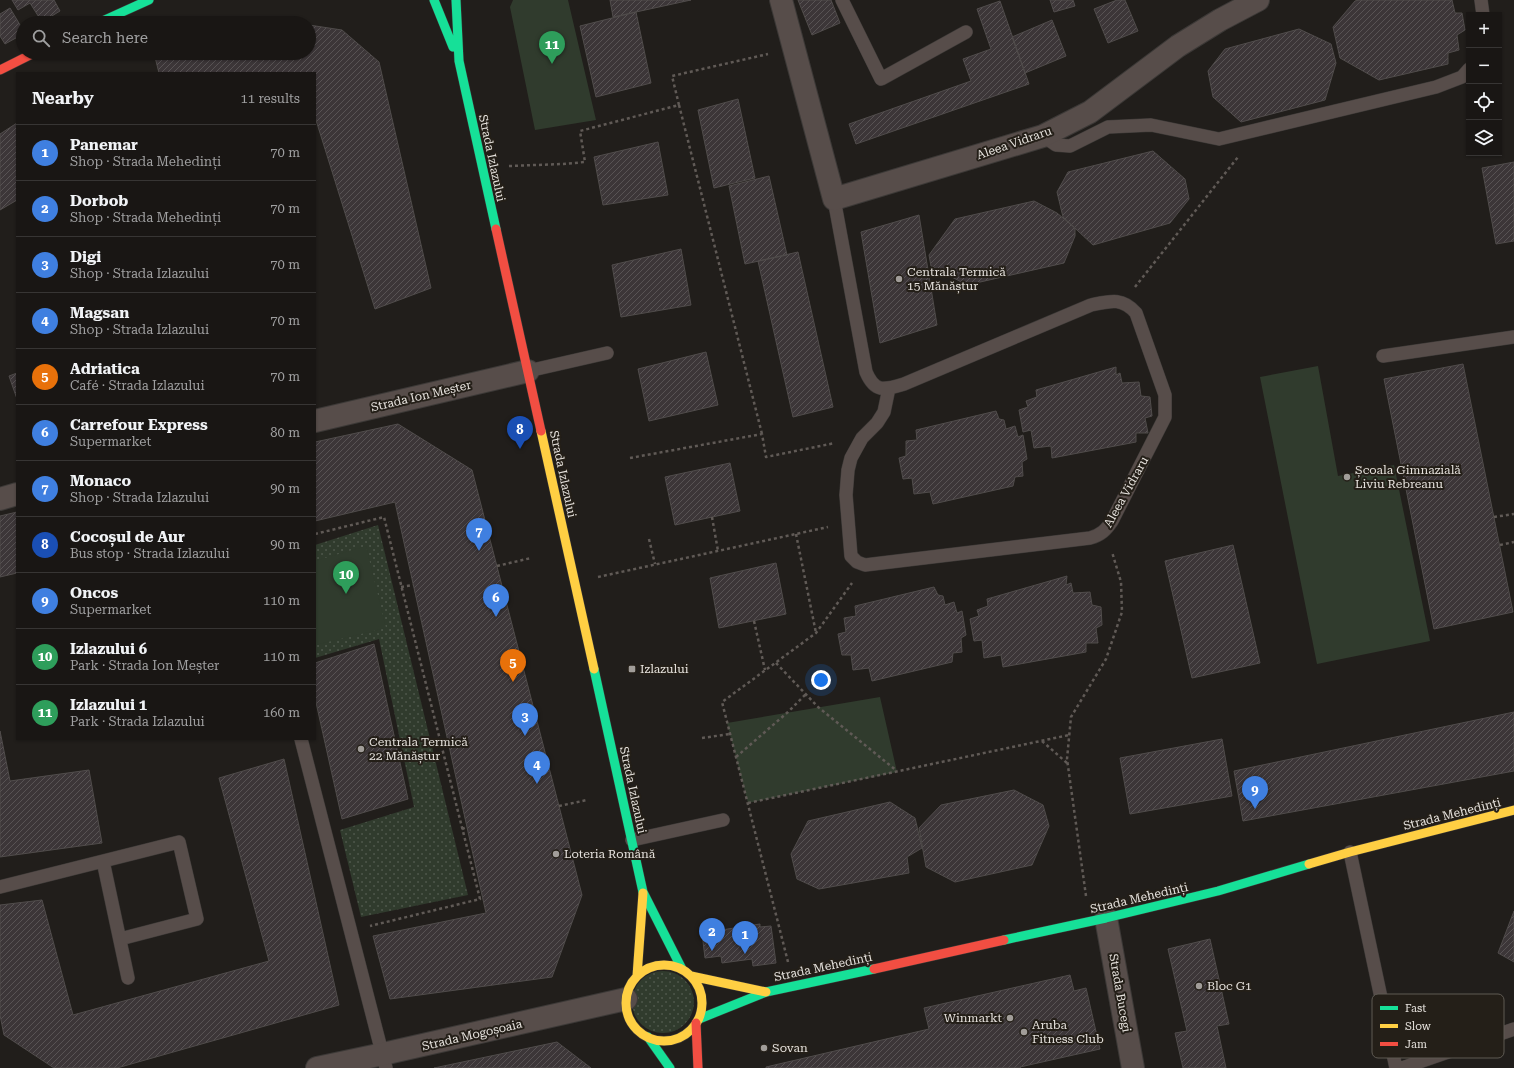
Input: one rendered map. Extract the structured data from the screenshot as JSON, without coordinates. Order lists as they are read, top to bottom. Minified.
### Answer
{"streets":{"main road":["Strada Izlazului","Strada Mehedinți"],"street":["Aleea Vidraru","Strada Ion Meșter","Strada Bucegi","Strada Mogoșoaia"]},"crossings":[["Strada Izlazului","Strada Ion Meșter"],["Strada Izlazului","Strada Mehedinți"],["Strada Izlazului","Strada Mogoșoaia"],["Strada Mehedinți","Strada Bucegi"],["Strada Mehedinți","Strada Mogoșoaia"]],"places":{"other":["Centrala Termică 15 Mănăștur","Școala Gimnazială Liviu Rebreanu","Centrala Termică 22 Mănăștur","Loteria Română","Bloc G1","Winmarkt","Aruba Fitness Club","Sovan"],"transit":["Izlazului"]},"legend":["Fast","Slow","Jam"],"page":{"map_buttons":["+","−"],"search":"Search here","pins":["11","8","7","10","6","5","3","4","9","2","1"],"heading":["Nearby","11 results"],"list":[{"mark":"1","name":"Panemar","note":"Shop · Strada Mehedinți","value":"70 m"},{"mark":"2","name":"Dorbob","note":"Shop · Strada Mehedinți","value":"70 m"},{"mark":"3","name":"Digi","note":"Shop · Strada Izlazului","value":"70 m"},{"mark":"4","name":"Magsan","note":"Shop · Strada Izlazului","value":"70 m"},{"mark":"5","name":"Adriatica","note":"Café · Strada Izlazului","value":"70 m"},{"mark":"6","name":"Carrefour Express","note":"Supermarket","value":"80 m"},{"mark":"7","name":"Monaco","note":"Shop · Strada Izlazului","value":"90 m"},{"mark":"8","name":"Cocoșul de Aur","note":"Bus stop · Strada Izlazului","value":"90 m"},{"mark":"9","name":"Oncos","note":"Supermarket","value":"110 m"},{"mark":"10","name":"Izlazului 6","note":"Park · Strada Ion Meșter","value":"110 m"},{"mark":"11","name":"Izlazului 1","note":"Park · Strada Izlazului","value":"160 m"}]}}
